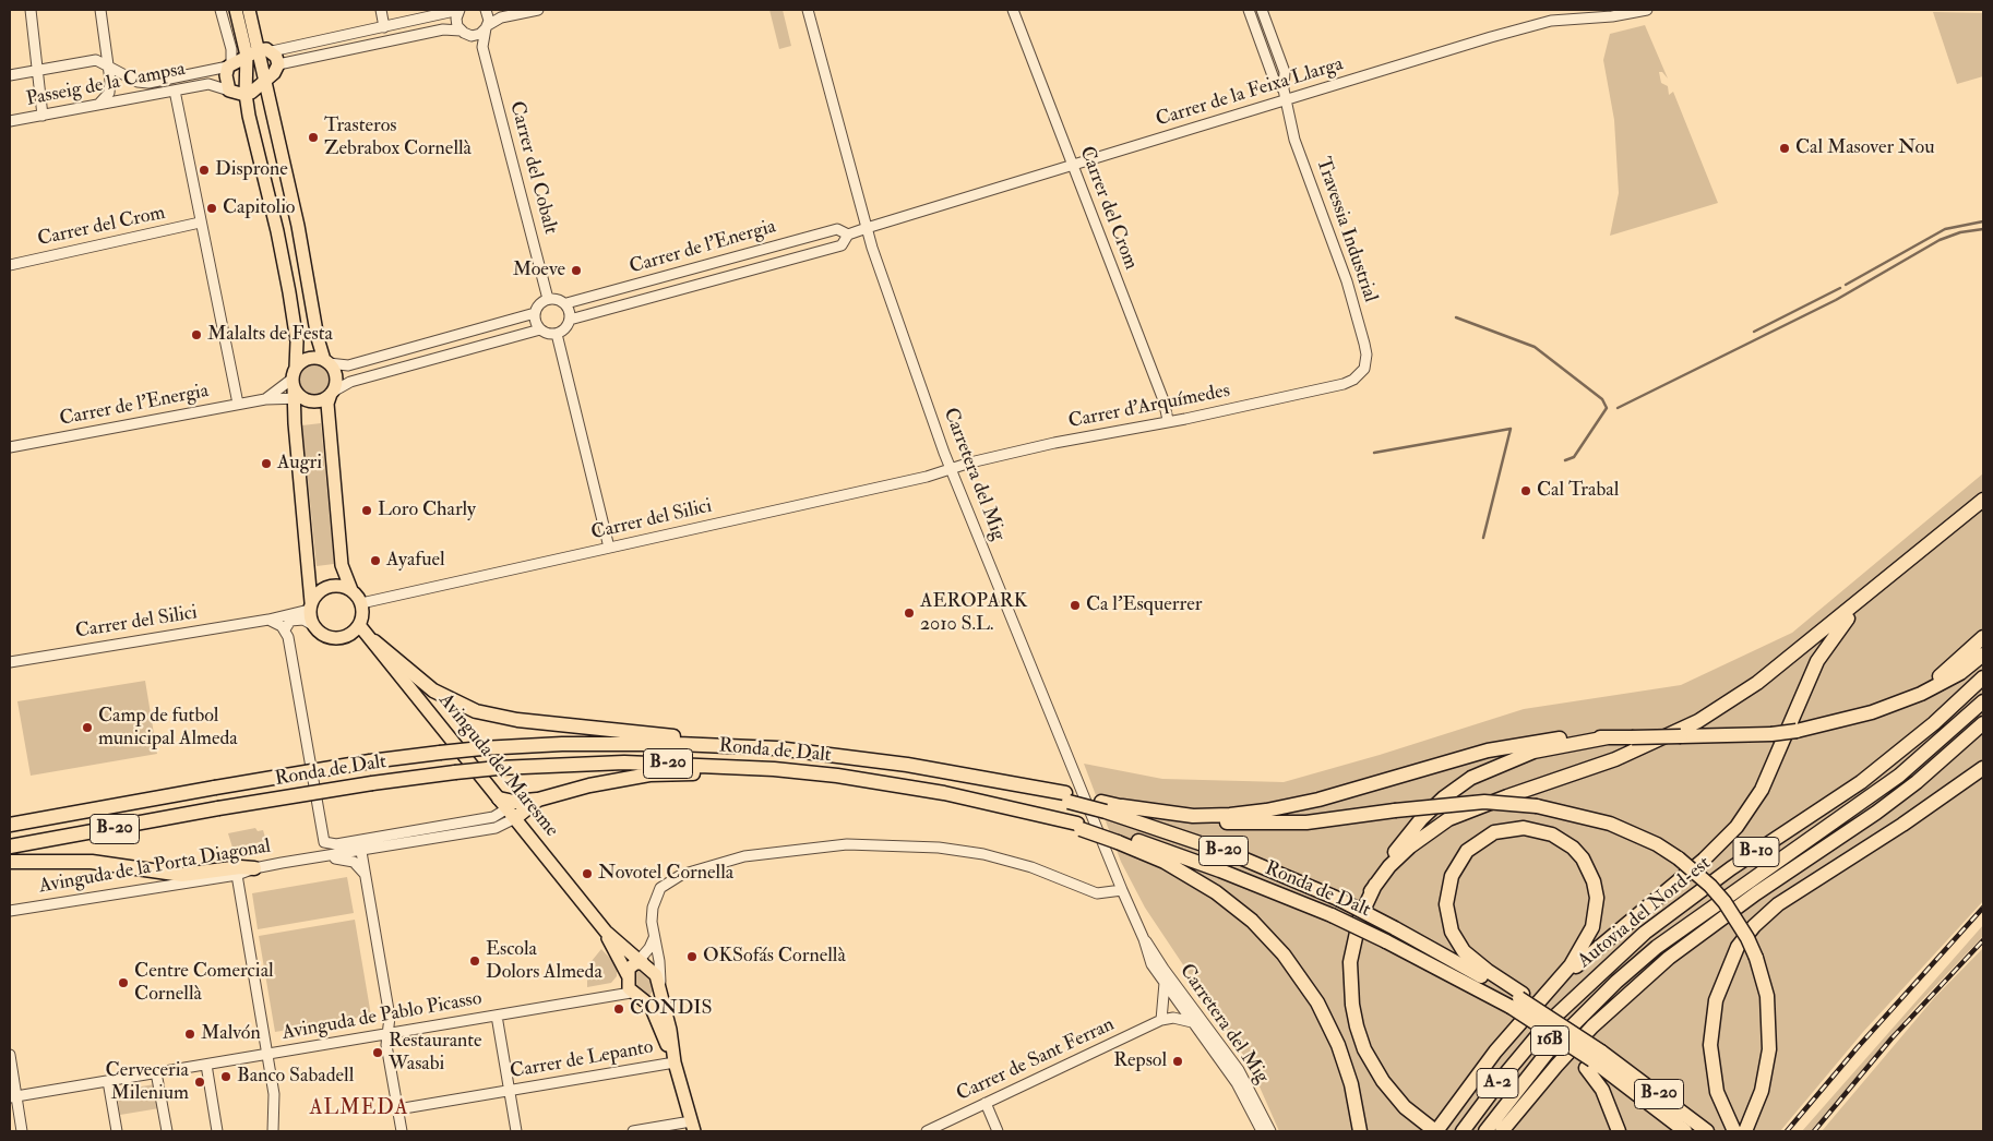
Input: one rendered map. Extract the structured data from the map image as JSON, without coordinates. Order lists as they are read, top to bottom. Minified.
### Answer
{"streets":{"highway":["Ronda de Dalt","B-20","B-10","Autovia del Nord-est","16B","A-2"],"main road":["Avinguda del Maresme"],"street":["Passeig de la Campsa","Carrer de la Feixa Llarga","Carrer del Cobalt","Carrer del Crom","Travessia Industrial","Carrer de l'Energia","Carrer d'Arquímedes","Carretera del Mig","Carrer del Silici","Avinguda de la Porta Diagonal","Avinguda de Pablo Picasso","Carrer de Lepanto","Carrer de Sant Ferran"]},"crossings":[["Carrer de la Feixa Llarga","Carrer del Crom"],["Carrer de la Feixa Llarga","Travessia Industrial"],["Carrer de la Feixa Llarga","Carrer de l'Energia"],["Carrer de la Feixa Llarga","Carretera del Mig"],["Carrer del Cobalt","Carrer de l'Energia"],["Carrer del Crom","Carrer d'Arquímedes"],["Travessia Industrial","Carrer d'Arquímedes"],["Carrer de l'Energia","Carretera del Mig"],["Carrer d'Arquímedes","Carretera del Mig"],["Carrer d'Arquímedes","Carrer del Silici"],["Carretera del Mig","Carrer del Silici"],["Carretera del Mig","Carrer de Sant Ferran"],["Carrer del Silici","Avinguda del Maresme"],["Ronda de Dalt","B-20"],["Ronda de Dalt","16B"],["B-20","16B"],["Avinguda del Maresme","Avinguda de la Porta Diagonal"]],"districts":["ALMEDA"],"places":["Trasteros Zebrabox Cornellà","Cal Masover Nou","Disprone","Capitolio","Moeve","Malalts de Festa","Augri","Cal Trabal","Loro Charly","Ayafuel","Ca l'Esquerrer","AEROPARK 2010 S.L.","Camp de futbol municipal Almeda","Novotel Cornella","OKSofás Cornellà","Escola Dolors Almeda","Centre Comercial Cornellà","CONDIS","Malvón","Restaurante Wasabi","Repsol","Banco Sabadell","Cerveceria Milenium"]}
